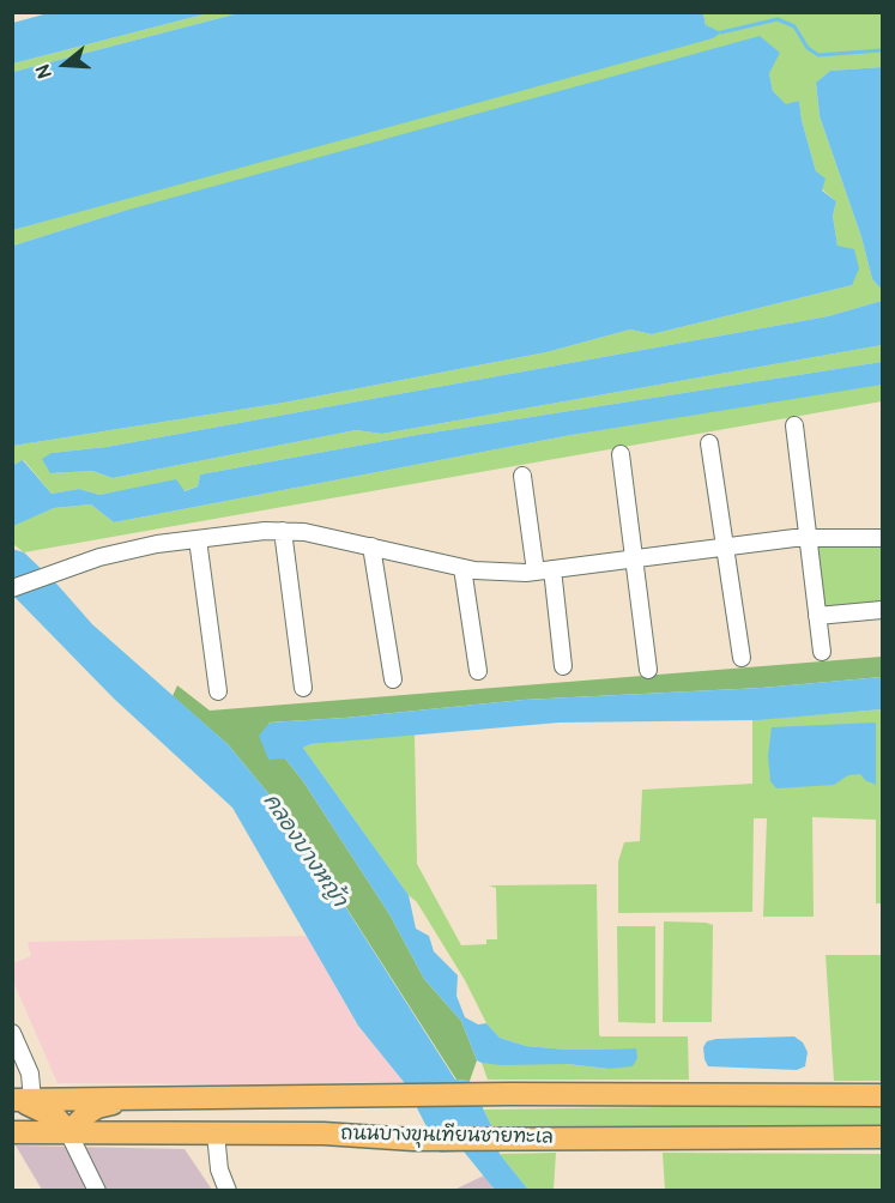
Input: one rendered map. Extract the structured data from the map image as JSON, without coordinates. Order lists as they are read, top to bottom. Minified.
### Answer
{"streets":{"main road":["ถนนบางขุนเทียนชายทะเล"]},"water":["คลองบางหญ้า"],"north":"left"}
